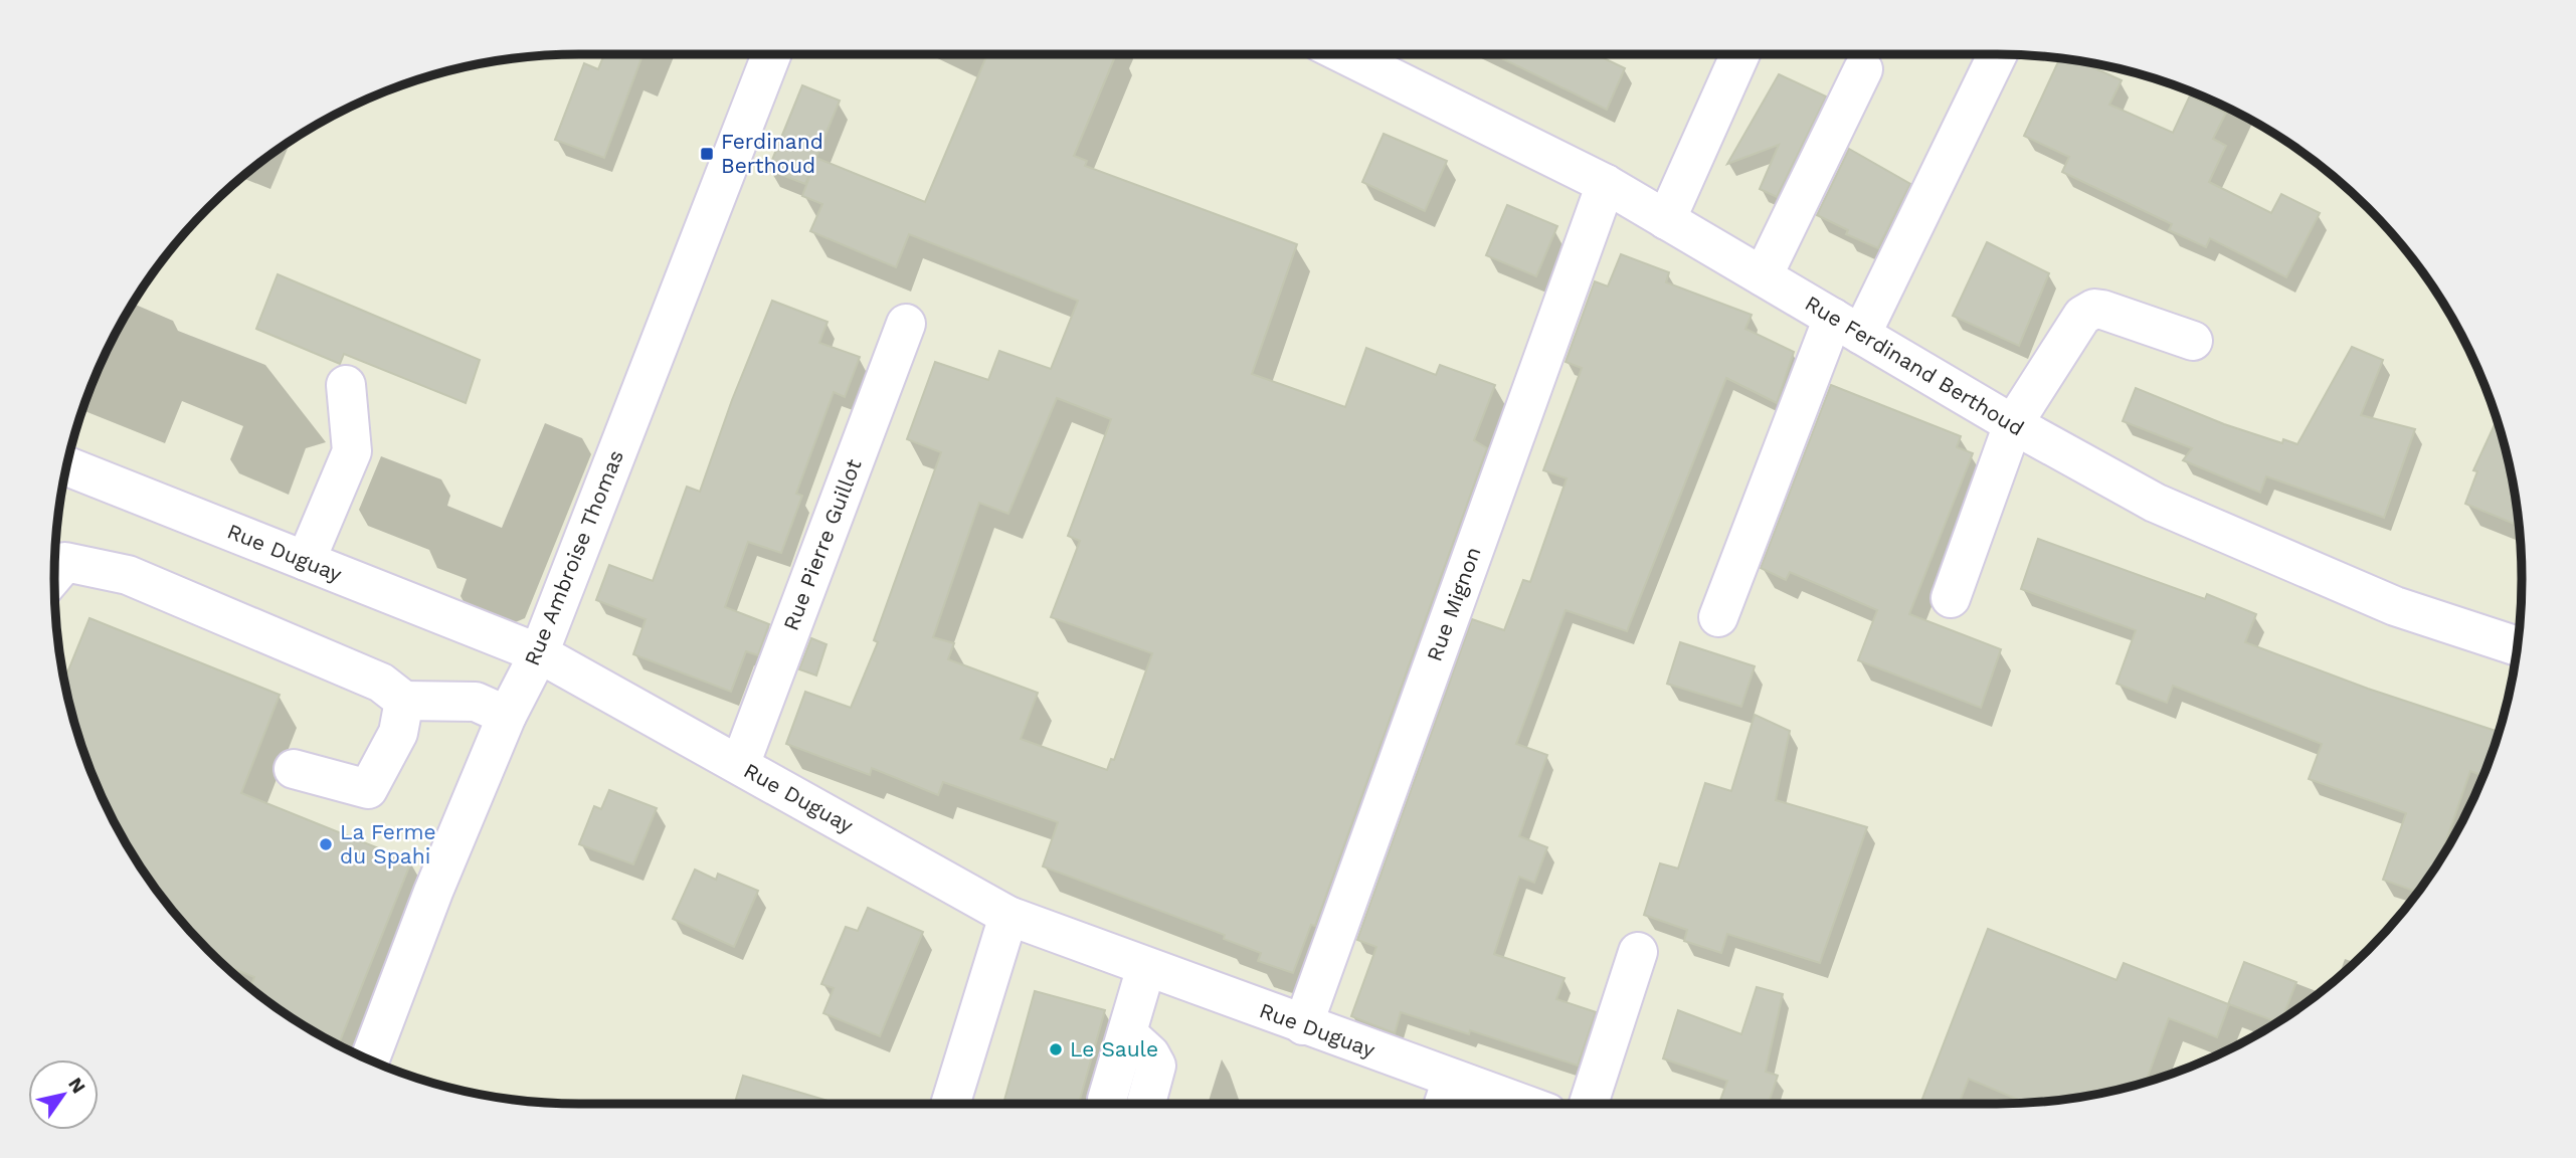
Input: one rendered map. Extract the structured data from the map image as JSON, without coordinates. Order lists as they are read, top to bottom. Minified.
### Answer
{"streets":{"street":["Rue Ferdinand Berthoud","Rue Pierre Guillot","Rue Duguay","Rue Ambroise Thomas","Rue Mignon"]},"crossings":[["Rue Ferdinand Berthoud","Rue Mignon"],["Rue Pierre Guillot","Rue Duguay"],["Rue Duguay","Rue Ambroise Thomas"],["Rue Duguay","Rue Mignon"]],"places":{"transit":["Ferdinand Berthoud"],"other":["La Ferme du Spahi","Le Saule"]},"north":"top right"}
